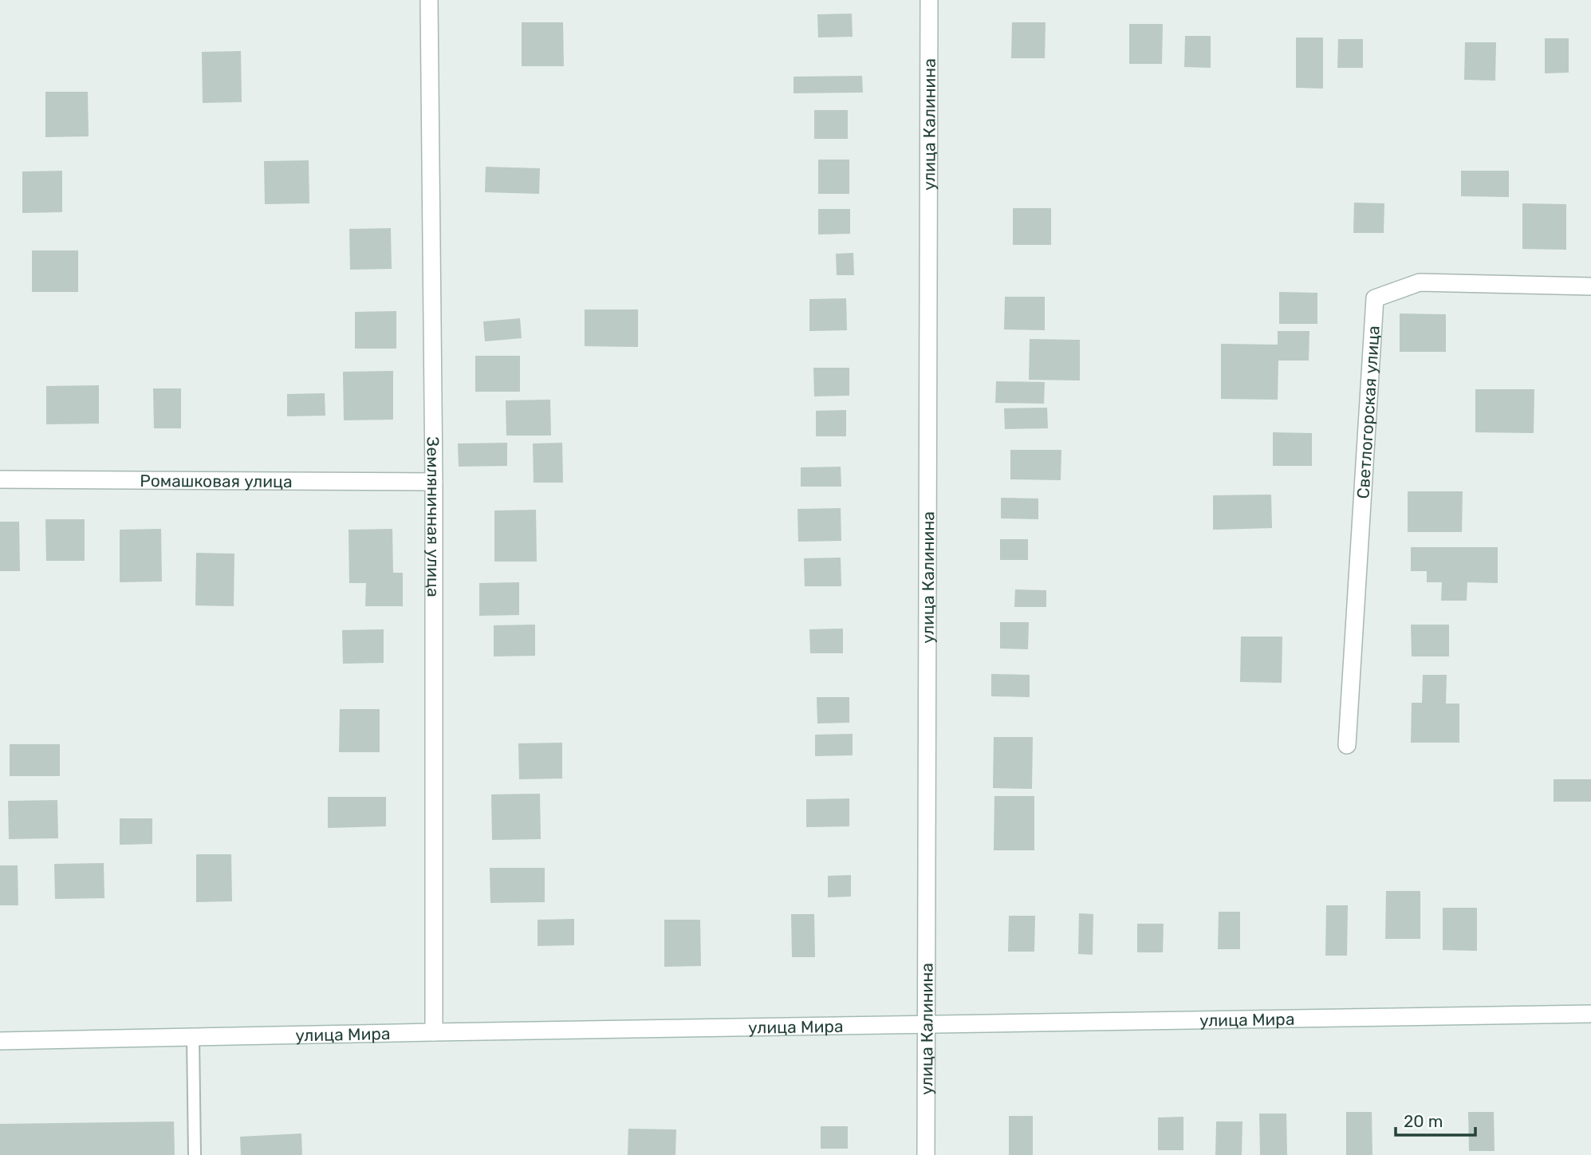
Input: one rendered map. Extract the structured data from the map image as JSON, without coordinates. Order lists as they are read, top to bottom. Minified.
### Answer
{"streets":{"street":["улица Калинина","Светлогорская улица","Ромашковая улица","Земляничная улица","улица Мира"]},"crossings":[["улица Калинина","улица Мира"],["Ромашковая улица","Земляничная улица"],["Земляничная улица","улица Мира"]],"scale_bar":"20 m"}
